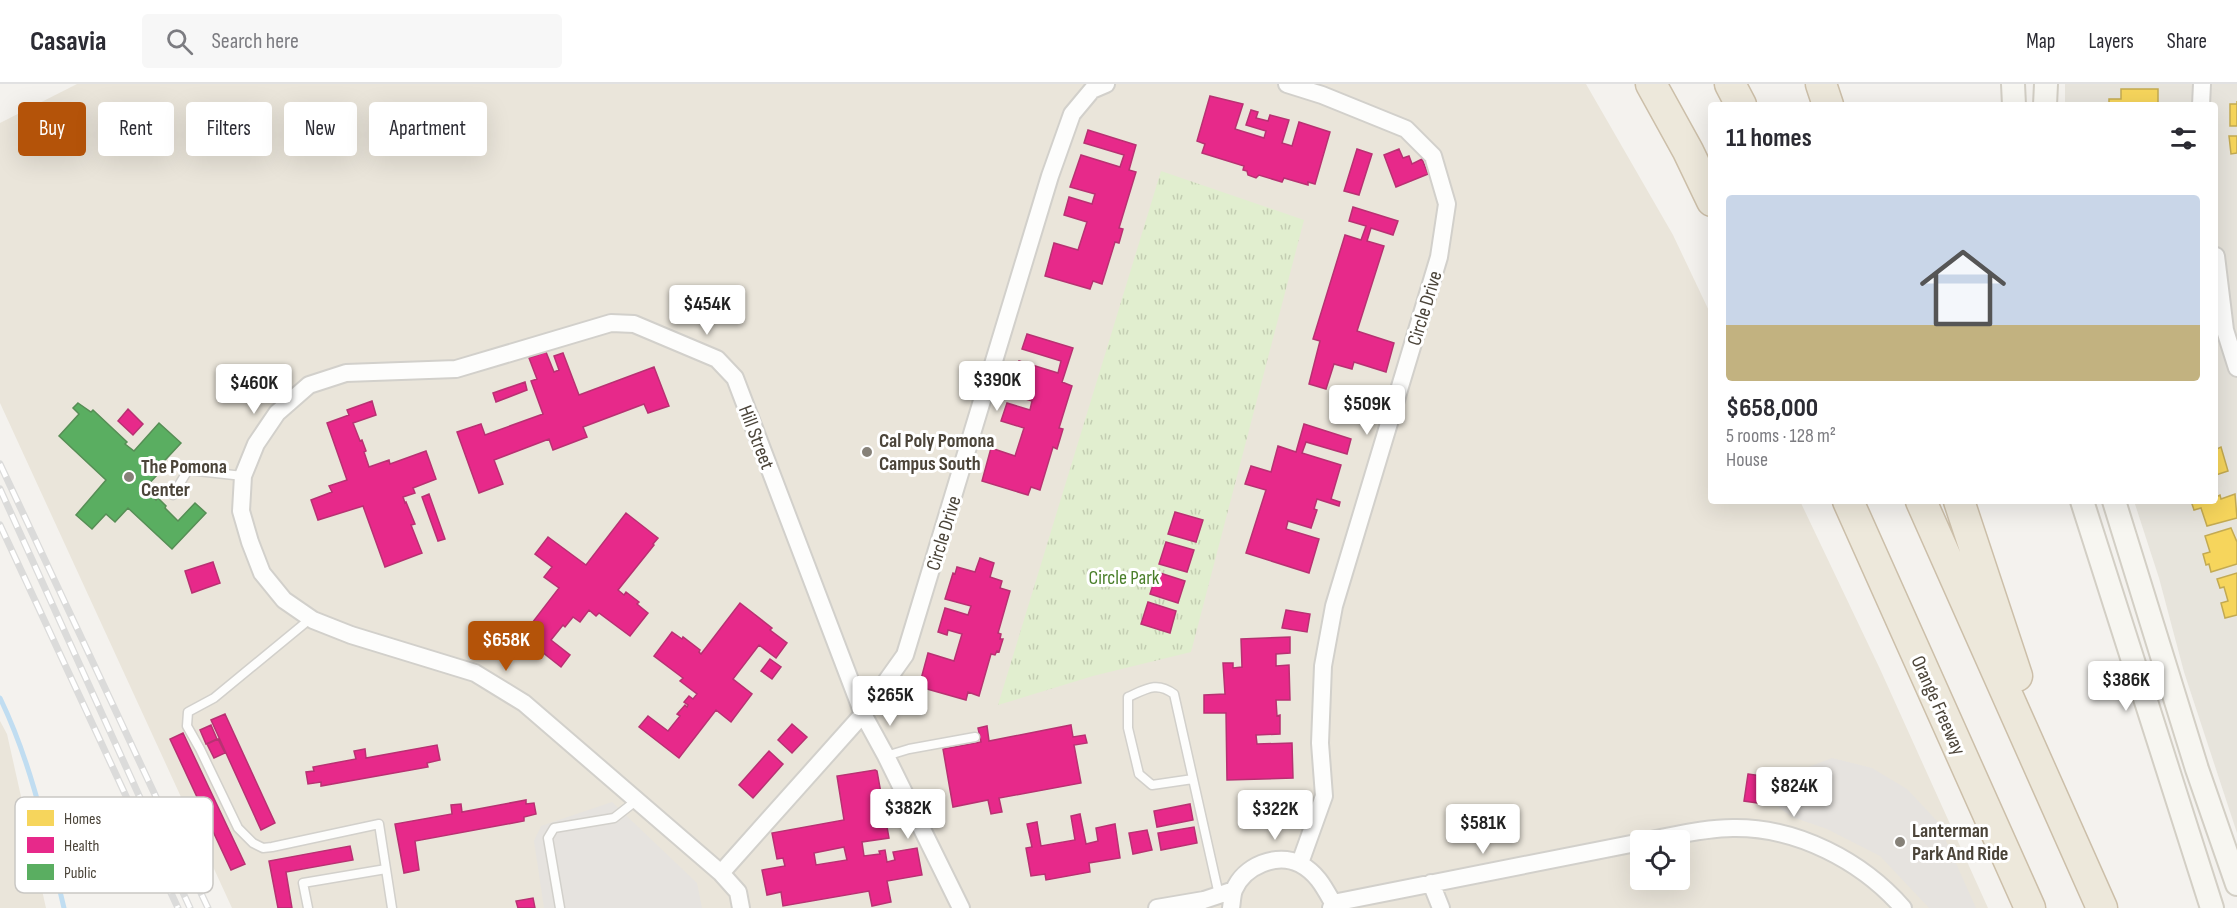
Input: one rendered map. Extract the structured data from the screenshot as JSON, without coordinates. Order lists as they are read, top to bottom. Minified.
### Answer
{"streets":{"highway":["Orange Freeway"],"street":["Circle Drive","Hill Street"]},"crossings":[["Circle Drive","Hill Street"]],"parks":["Circle Park"],"places":["Cal Poly Pomona Campus South","The Pomona Center","Lanterman Park And Ride"],"legend":["Homes","Health","Public"],"page":{"header":"Casavia","search":"Search here","nav":["Map","Layers","Share"],"chip":["Buy","Rent","Filters","New","Apartment"],"heading":"11 homes","list":[{"name":"$658,000","note":"5 rooms · 128 m² · House"}],"price":["$454K","$390K","$460K","$509K","$658K","$386K","$265K","$824K","$382K","$322K","$581K"]}}
